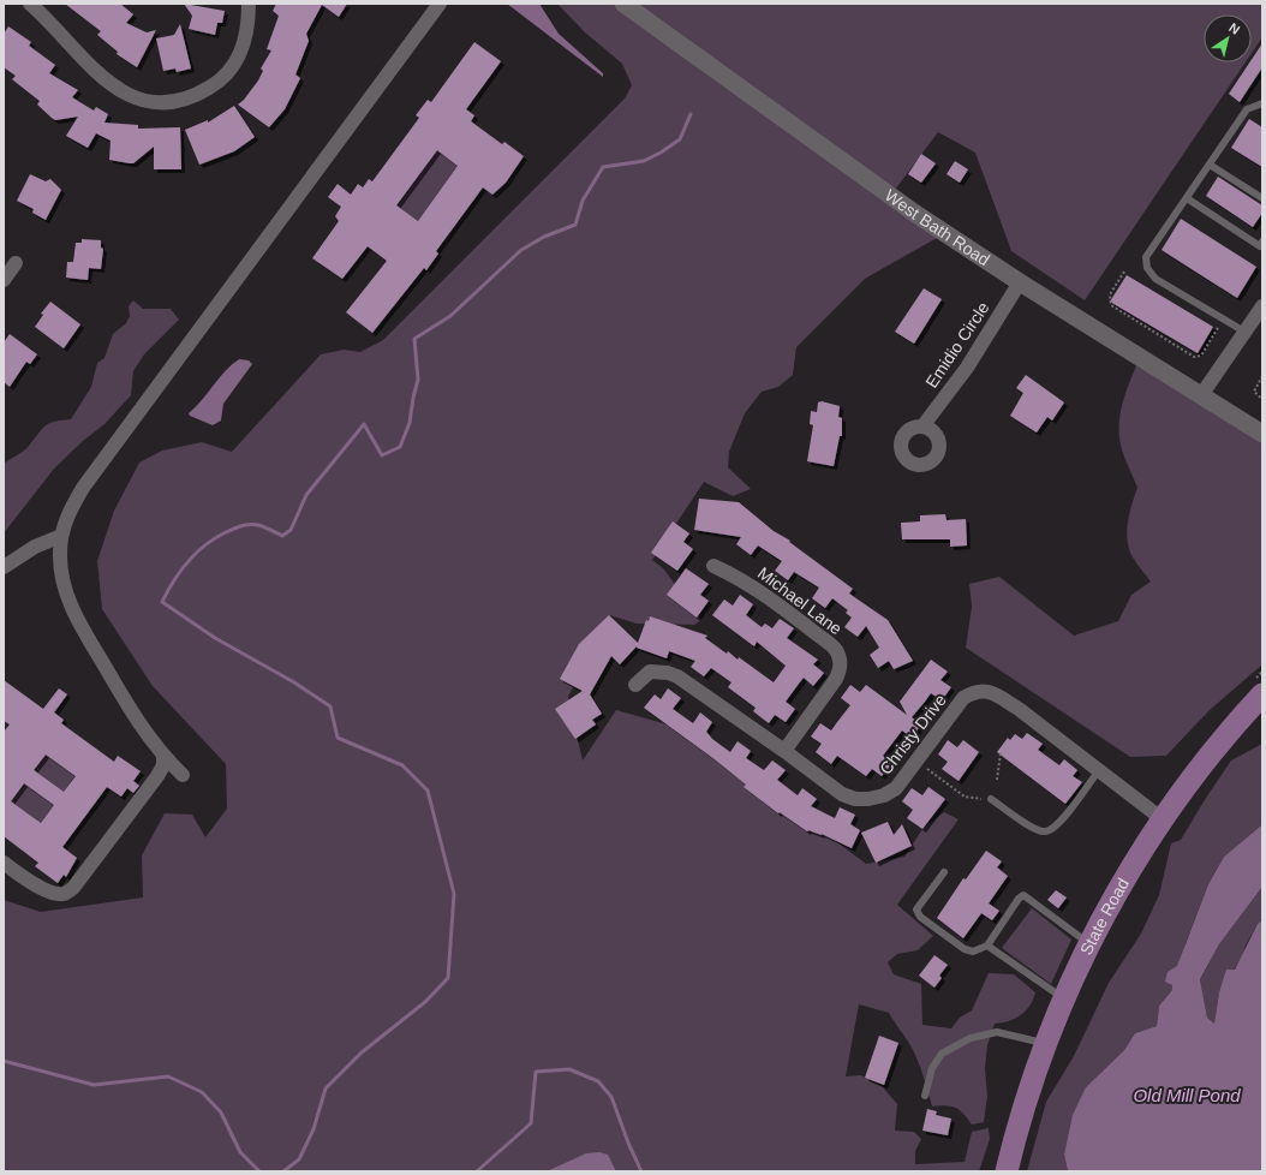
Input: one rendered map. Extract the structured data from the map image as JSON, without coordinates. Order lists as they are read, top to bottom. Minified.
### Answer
{"streets":{"main road":["State Road"],"street":["West Bath Road","Emidio Circle","Michael Lane","Christy Drive"]},"crossings":[["West Bath Road","Emidio Circle"],["Michael Lane","Christy Drive"],["Christy Drive","State Road"]],"water":["Old Mill Pond"],"north":"top right"}
